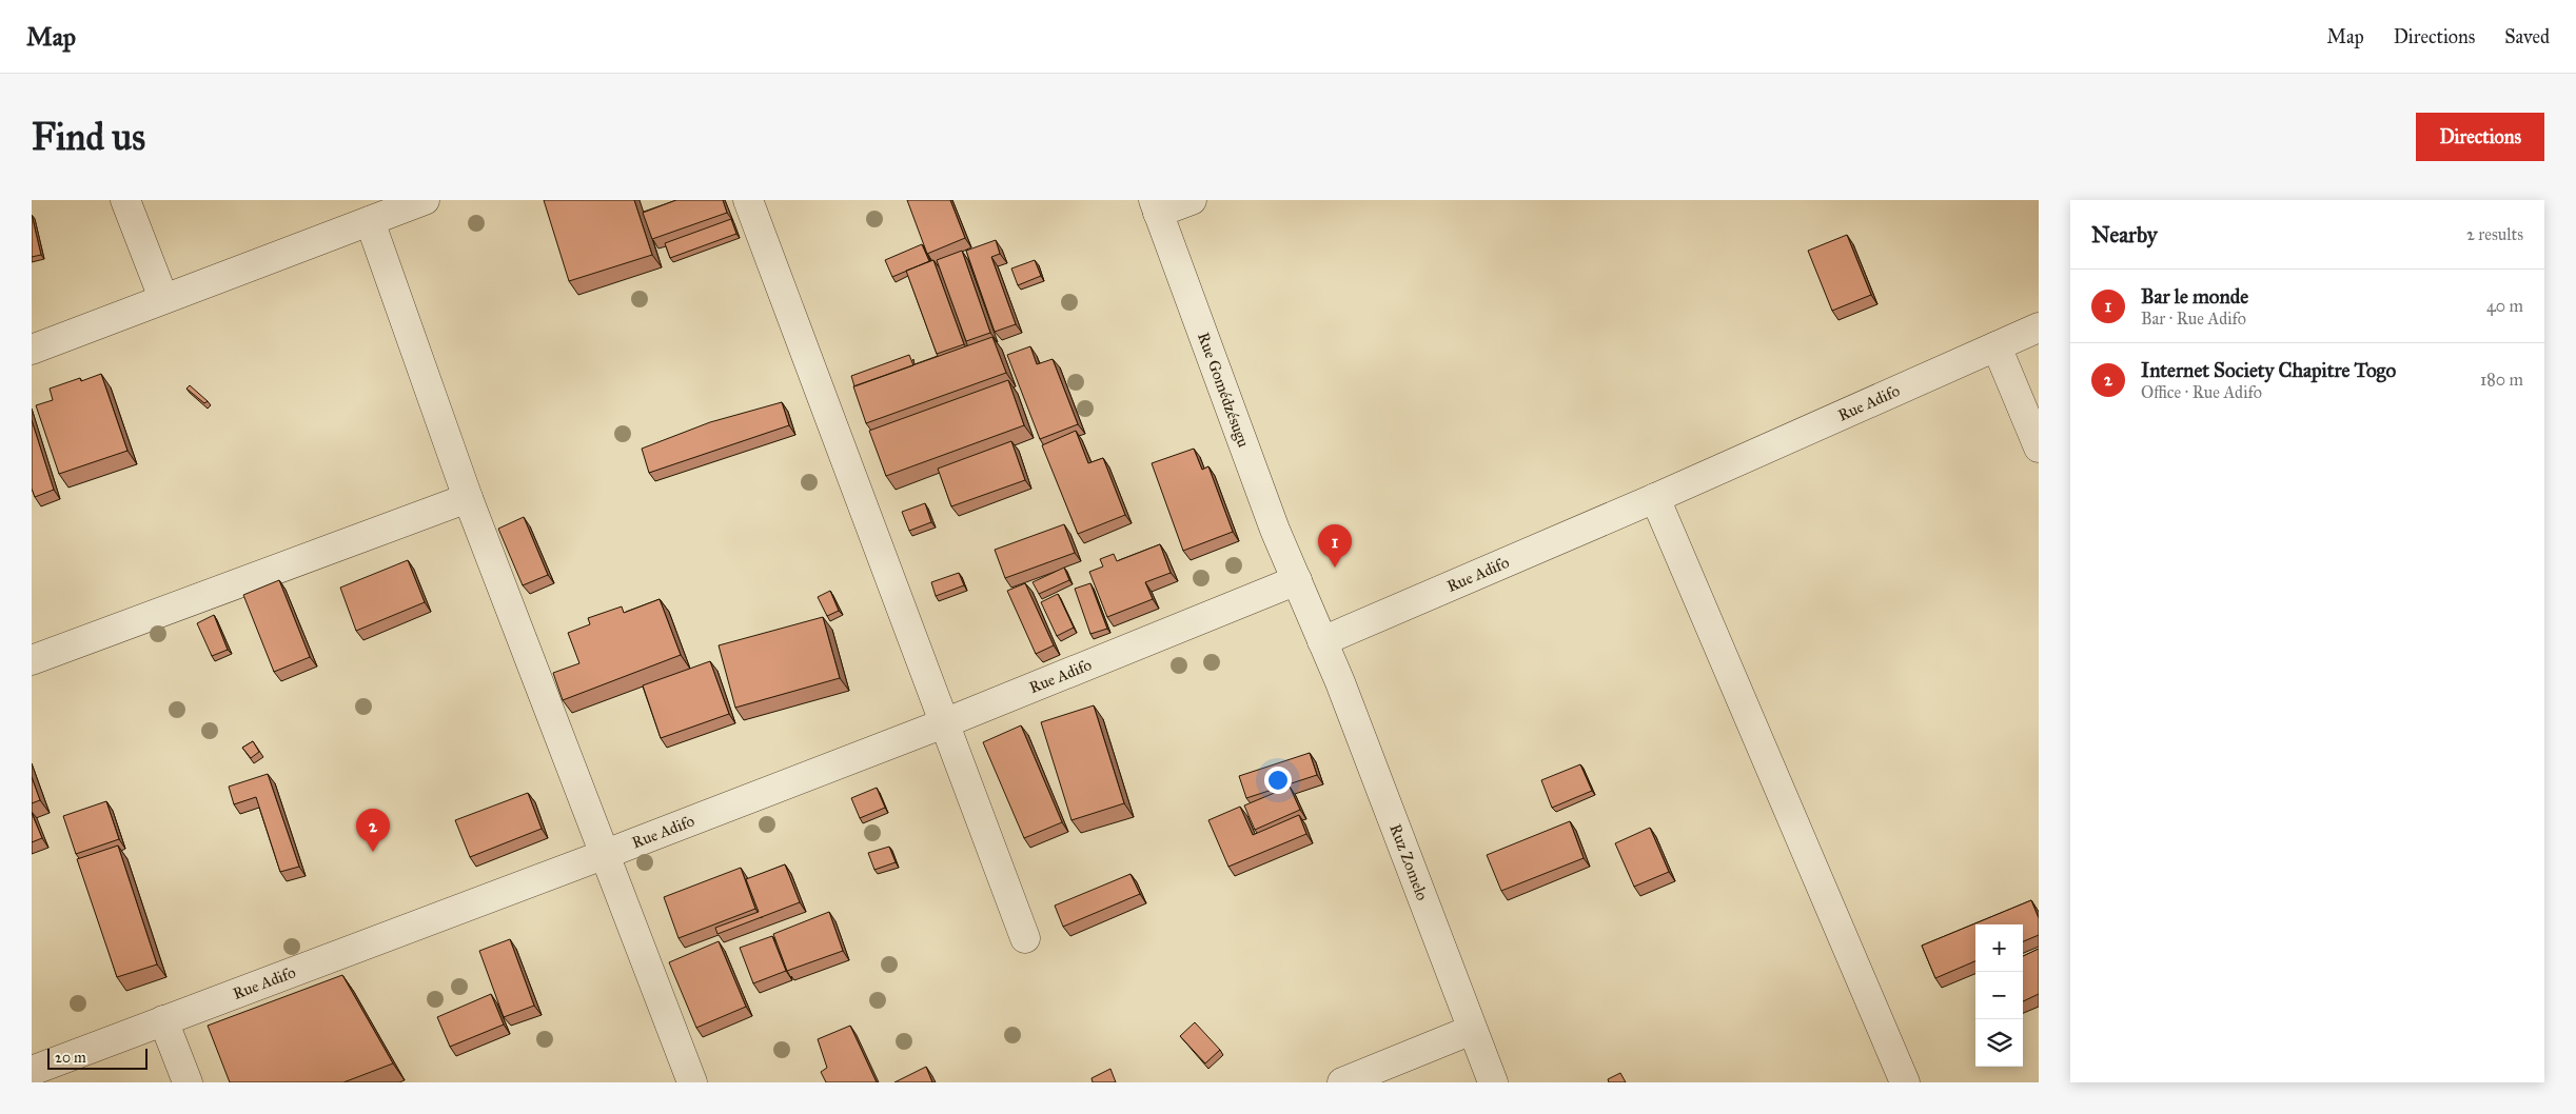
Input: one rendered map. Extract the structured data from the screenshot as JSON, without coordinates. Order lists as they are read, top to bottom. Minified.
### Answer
{"streets":{"street":["Rue Gomédzésugu","Rue Adifo","Ruz Zomelo"]},"crossings":[["Rue Gomédzésugu","Rue Adifo"],["Rue Adifo","Ruz Zomelo"]],"scale_bar":"20 m","page":{"header":"Map","nav":["Map","Directions","Saved"],"buttons":"Directions","title":"Find us","heading":["Nearby","2 results"],"list":[{"mark":"1","name":"Bar le monde","note":"Bar · Rue Adifo","value":"40 m"},{"mark":"2","name":"Internet Society Chapitre Togo","note":"Office · Rue Adifo","value":"180 m"}],"pins":["1","2"],"map_buttons":["+","−"],"scale":"20 m"}}
